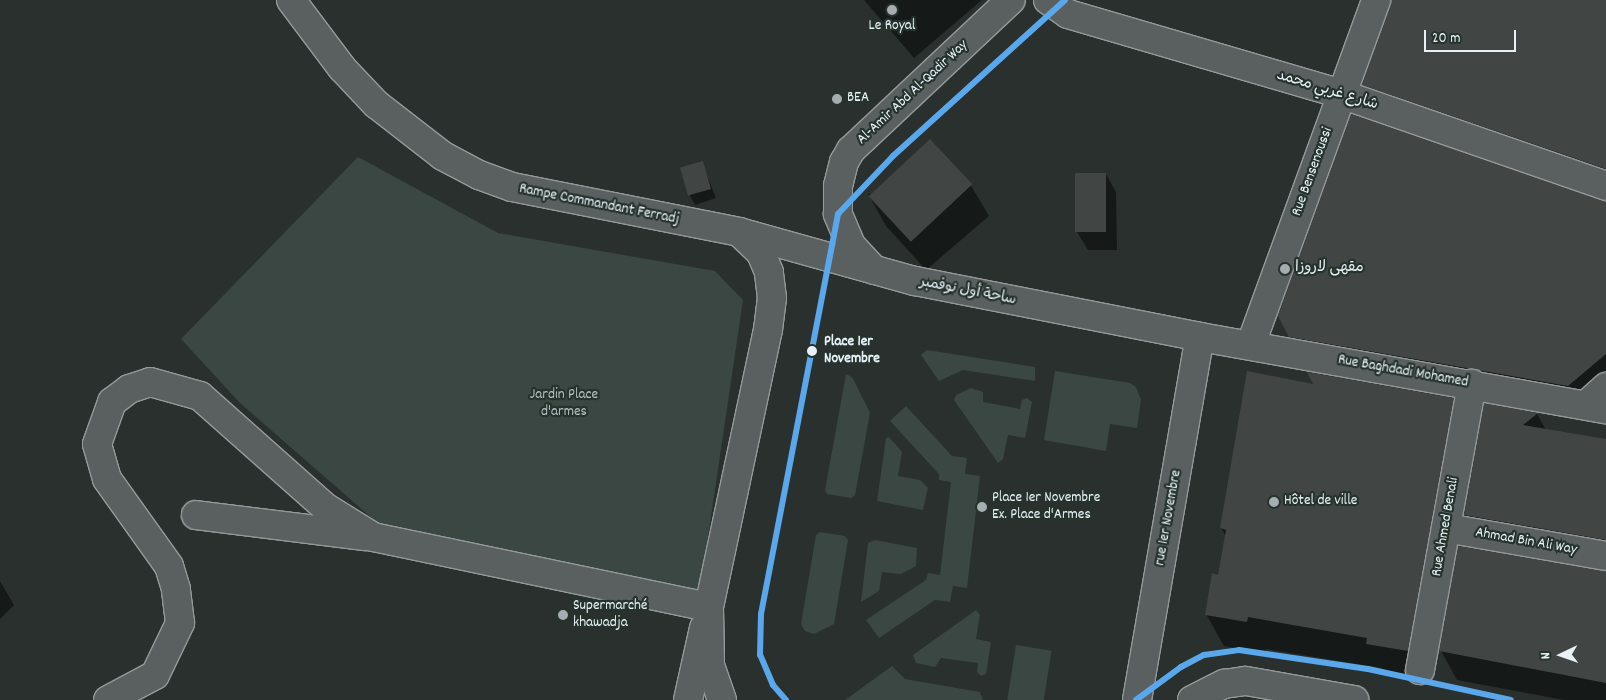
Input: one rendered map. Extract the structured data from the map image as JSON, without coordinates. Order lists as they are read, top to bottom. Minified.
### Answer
{"streets":{"main road":["شارع غربي محمد","Al-Amir Abd Al-Qadir Way","Rue Bensenoussi","Rampe Commandant Ferradj","ساحة أول نوفمبر","Rue Baghdadi Mohamed","rue 1er Novembre","Rue Ahmed Benali","Ahmad Bin Ali Way"]},"crossings":[["شارع غربي محمد","Rue Bensenoussi"],["Al-Amir Abd Al-Qadir Way","ساحة أول نوفمبر"],["Rue Bensenoussi","Rue Baghdadi Mohamed"],["Rampe Commandant Ferradj","ساحة أول نوفمبر"],["ساحة أول نوفمبر","Rue Baghdadi Mohamed"],["ساحة أول نوفمبر","rue 1er Novembre"],["Rue Baghdadi Mohamed","rue 1er Novembre"],["Rue Baghdadi Mohamed","Rue Ahmed Benali"],["Rue Ahmed Benali","Ahmad Bin Ali Way"]],"parks":["Jardin Place d'armes"],"places":["Le Royal","BEA","مقهى لاروزا","Place 1er Novembre","Hôtel de ville","Place 1er Novembre Ex. Place d'Armes","Supermarché khawadja"],"scale_bar":"20 m","north":"left"}
